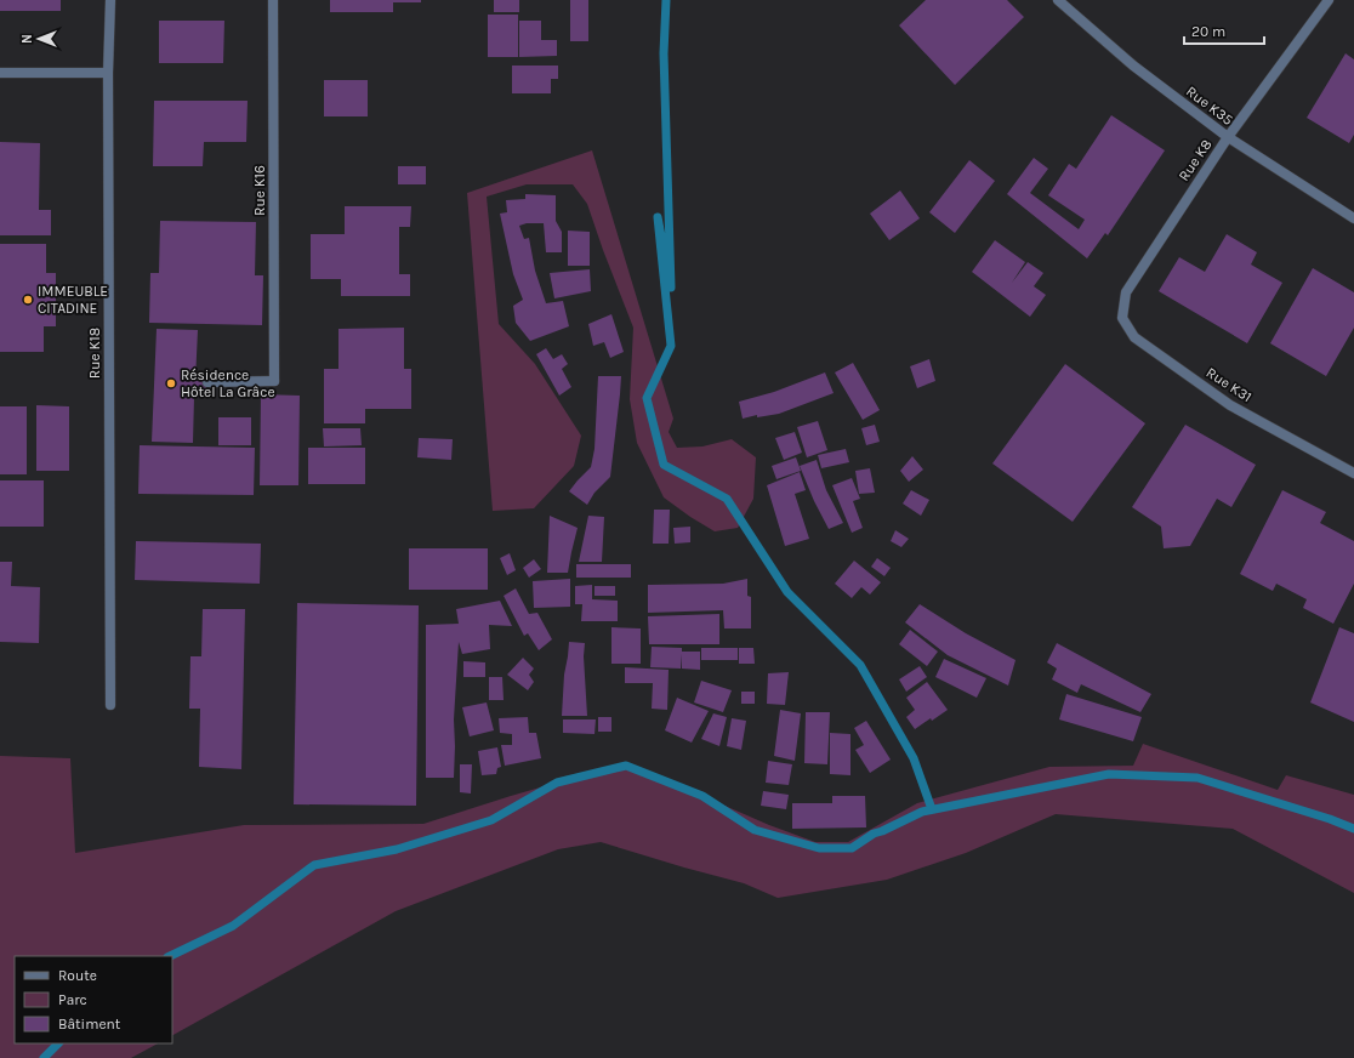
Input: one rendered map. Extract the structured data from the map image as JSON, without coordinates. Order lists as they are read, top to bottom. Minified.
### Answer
{"streets":{"street":["Rue K35","Rue K8","Rue K16","Rue K18","Rue K31"]},"crossings":[["Rue K35","Rue K8"],["Rue K8","Rue K31"]],"places":["IMMEUBLE CITADINE","Résidence Hôtel La Grâce"],"legend":["Route","Parc","Bâtiment"],"scale_bar":"20 m","north":"left"}
